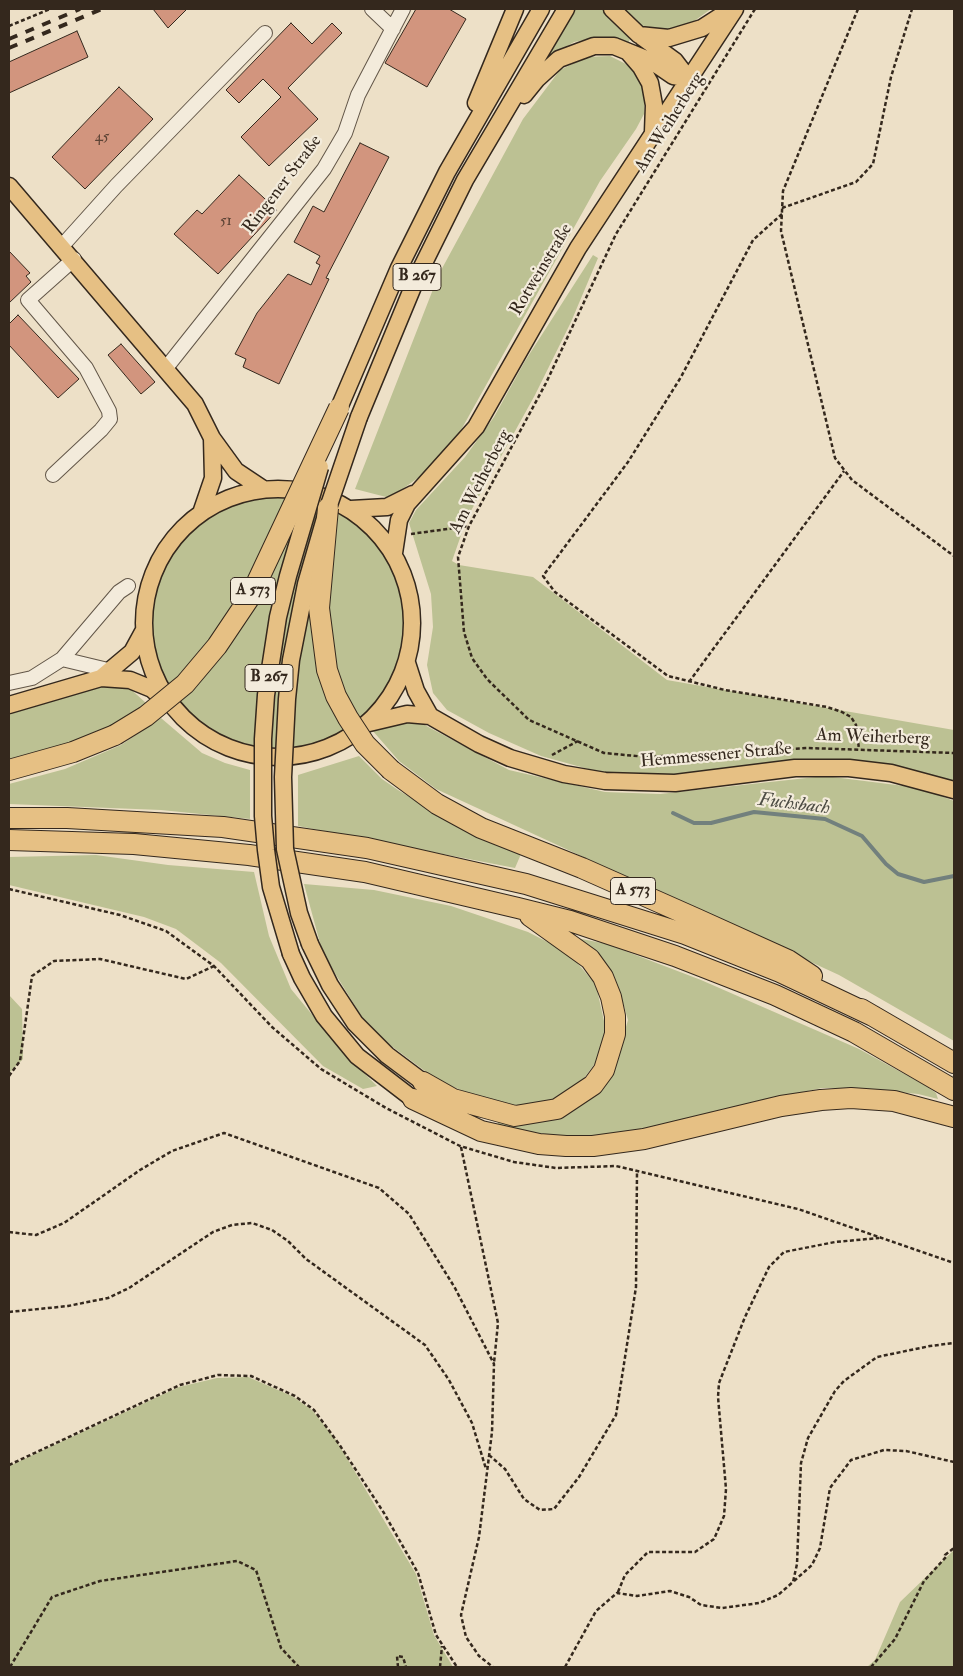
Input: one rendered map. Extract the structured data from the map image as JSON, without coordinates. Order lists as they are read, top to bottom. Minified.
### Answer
{"streets":{"highway":["A 573"],"main road":["Rotweinstraße","B 267","Hemmessener Straße"],"street":["Ringener Straße"],"path":["Am Weiherberg"]},"crossings":[["Rotweinstraße","B 267"],["B 267","A 573"]],"water":["Fuchsbach"],"house_numbers":["45","51"]}
